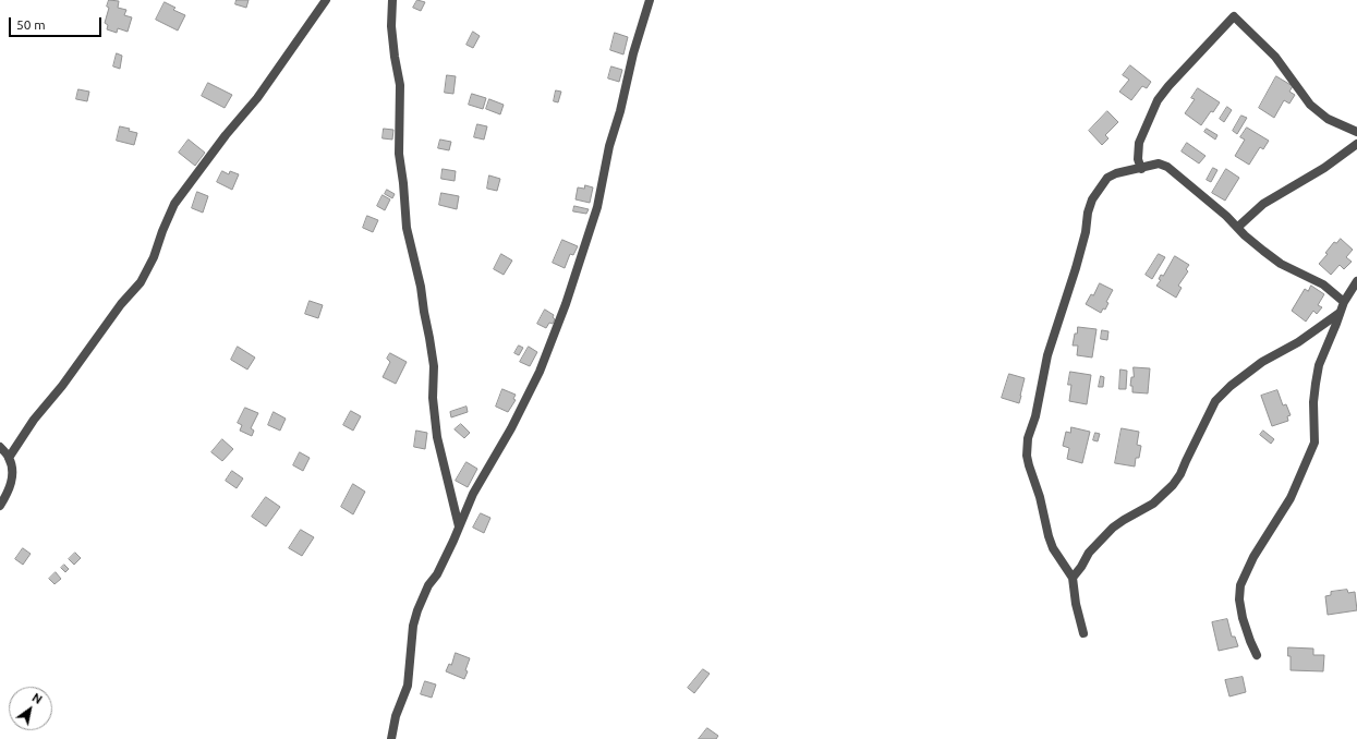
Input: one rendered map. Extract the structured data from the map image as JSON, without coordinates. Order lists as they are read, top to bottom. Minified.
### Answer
{"scale_bar":"50 m","north":"top right"}
